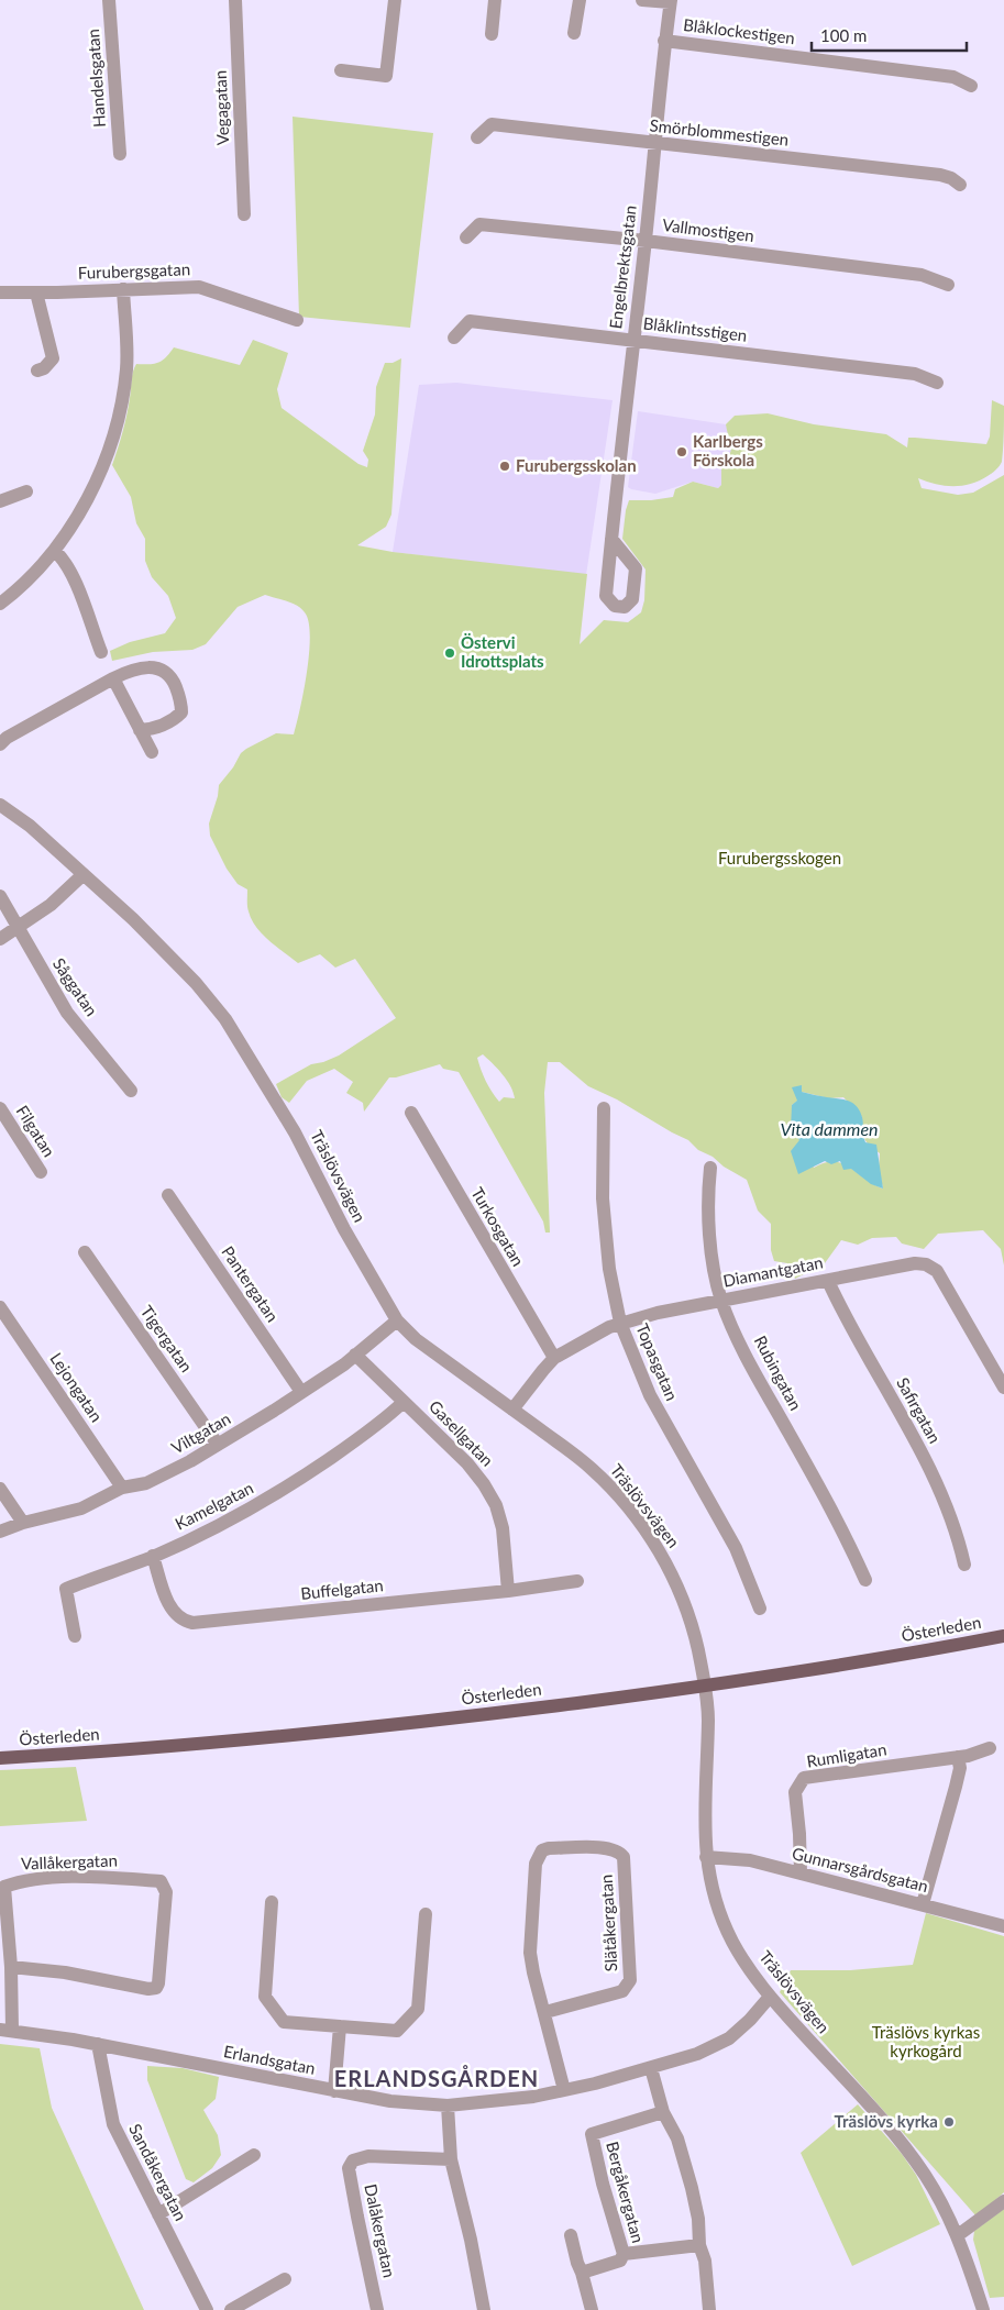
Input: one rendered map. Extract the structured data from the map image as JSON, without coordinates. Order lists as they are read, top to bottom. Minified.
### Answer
{"streets":{"main road":["Österleden"],"street":["Blåklockestigen","Handelsgatan","Vegagatan","Smörblommestigen","Vallmostigen","Engelbrektsgatan","Furubergsgatan","Blåklintsstigen","Såggatan","Filgatan","Träslövsvägen","Turkosgatan","Diamantgatan","Pantergatan","Tigergatan","Topasgatan","Rubingatan","Lejongatan","Safirgatan","Viltgatan","Gasellgatan","Kamelgatan","Buffelgatan","Rumligatan","Vallåkergatan","Gunnarsgårdsgatan","Slätåkergatan","Erlandsgatan","Sandåkergatan","Bergåkergatan","Dalåkergatan"]},"crossings":[["Blåklockestigen","Engelbrektsgatan"],["Smörblommestigen","Engelbrektsgatan"],["Vallmostigen","Engelbrektsgatan"],["Engelbrektsgatan","Blåklintsstigen"],["Träslövsvägen","Diamantgatan"],["Träslövsvägen","Viltgatan"],["Träslövsvägen","Österleden"],["Träslövsvägen","Gunnarsgårdsgatan"],["Träslövsvägen","Erlandsgatan"],["Turkosgatan","Diamantgatan"],["Diamantgatan","Topasgatan"],["Diamantgatan","Rubingatan"],["Diamantgatan","Safirgatan"],["Pantergatan","Viltgatan"],["Tigergatan","Viltgatan"],["Lejongatan","Viltgatan"],["Viltgatan","Gasellgatan"],["Gasellgatan","Kamelgatan"],["Gasellgatan","Buffelgatan"],["Kamelgatan","Buffelgatan"],["Rumligatan","Gunnarsgårdsgatan"],["Vallåkergatan","Erlandsgatan"],["Slätåkergatan","Erlandsgatan"],["Erlandsgatan","Sandåkergatan"]],"districts":["ERLANDSGÅRDEN"],"water":["Vita dammen"],"parks":["Furubergsskogen","Träslövs kyrkas kyrkogård"],"places":["Karlbergs Förskola","Furubergsskolan","Östervi Idrottsplats","Träslövs kyrka"],"scale_bar":"100 m"}
